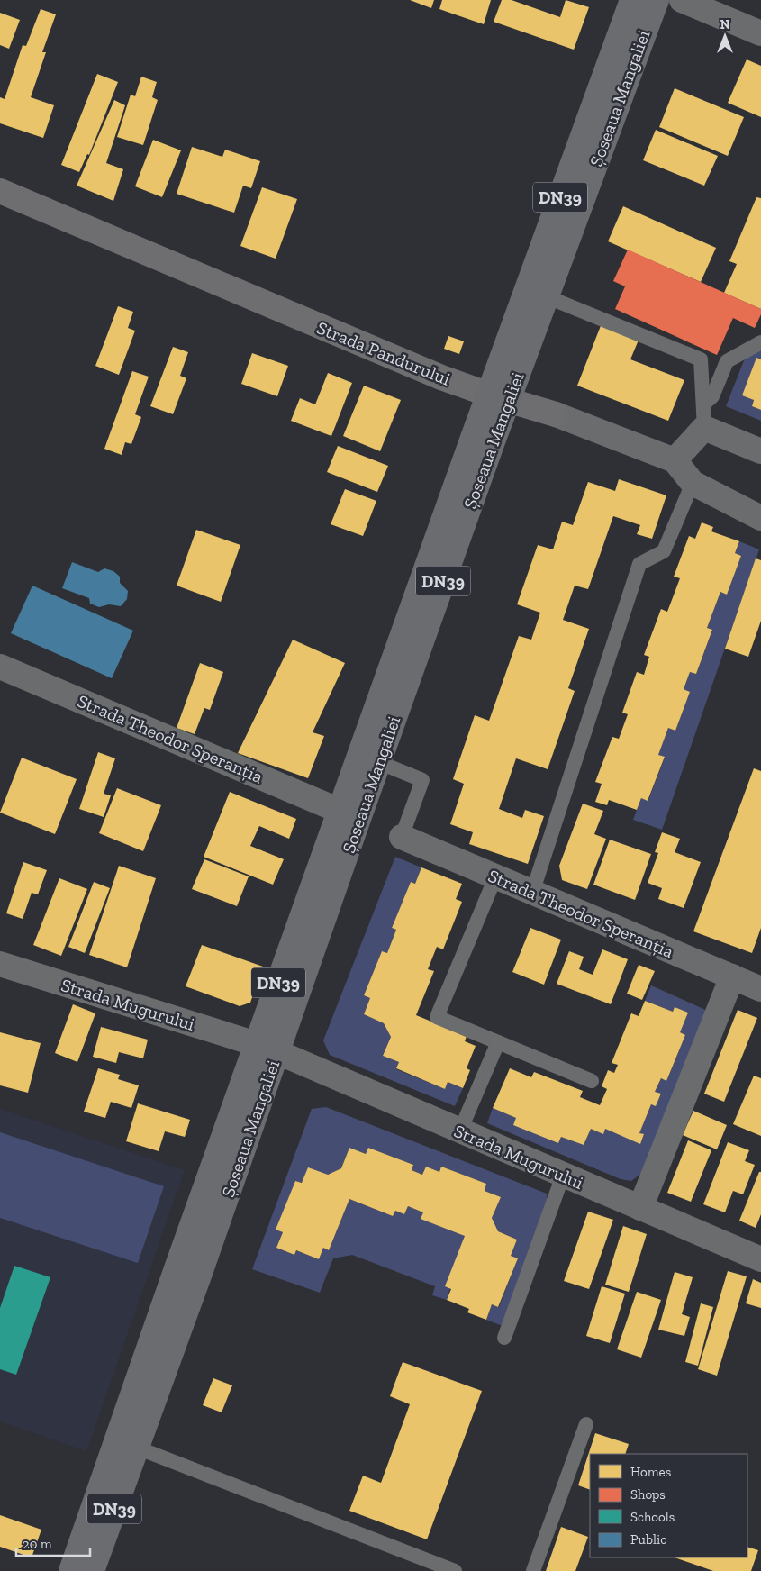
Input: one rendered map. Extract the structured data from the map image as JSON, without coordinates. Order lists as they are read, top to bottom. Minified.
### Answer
{"streets":{"main road":["Șoseaua Mangaliei","DN39"],"street":["Strada Pandurului","Strada Theodor Speranția","Strada Mugurului"]},"crossings":[["Șoseaua Mangaliei","Strada Pandurului"],["Șoseaua Mangaliei","Strada Theodor Speranția"],["Șoseaua Mangaliei","Strada Mugurului"]],"legend":["Homes","Shops","Schools","Public"],"scale_bar":"20 m","north":"top"}
